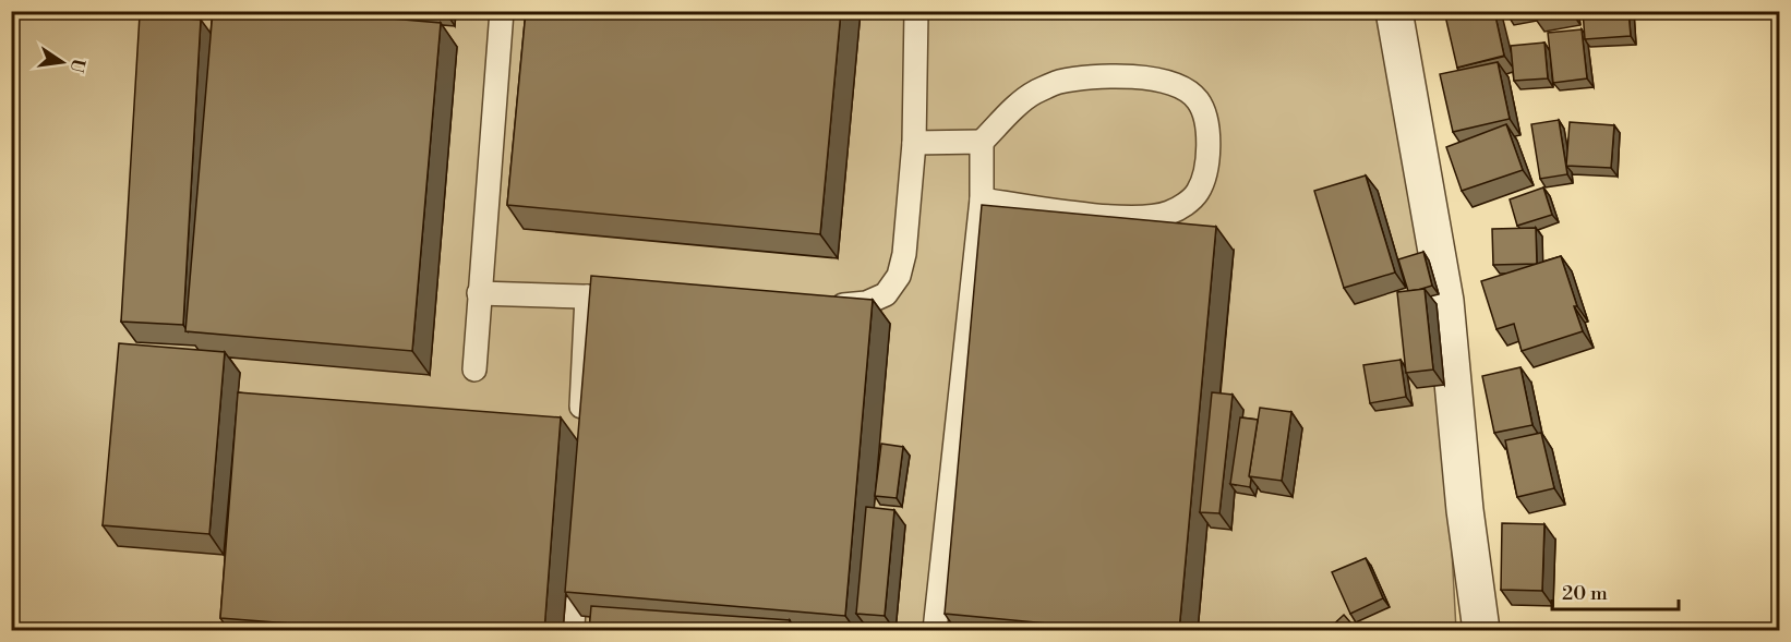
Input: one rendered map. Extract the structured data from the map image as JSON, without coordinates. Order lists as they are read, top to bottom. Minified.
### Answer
{"scale_bar":"20 m","north":"right"}
